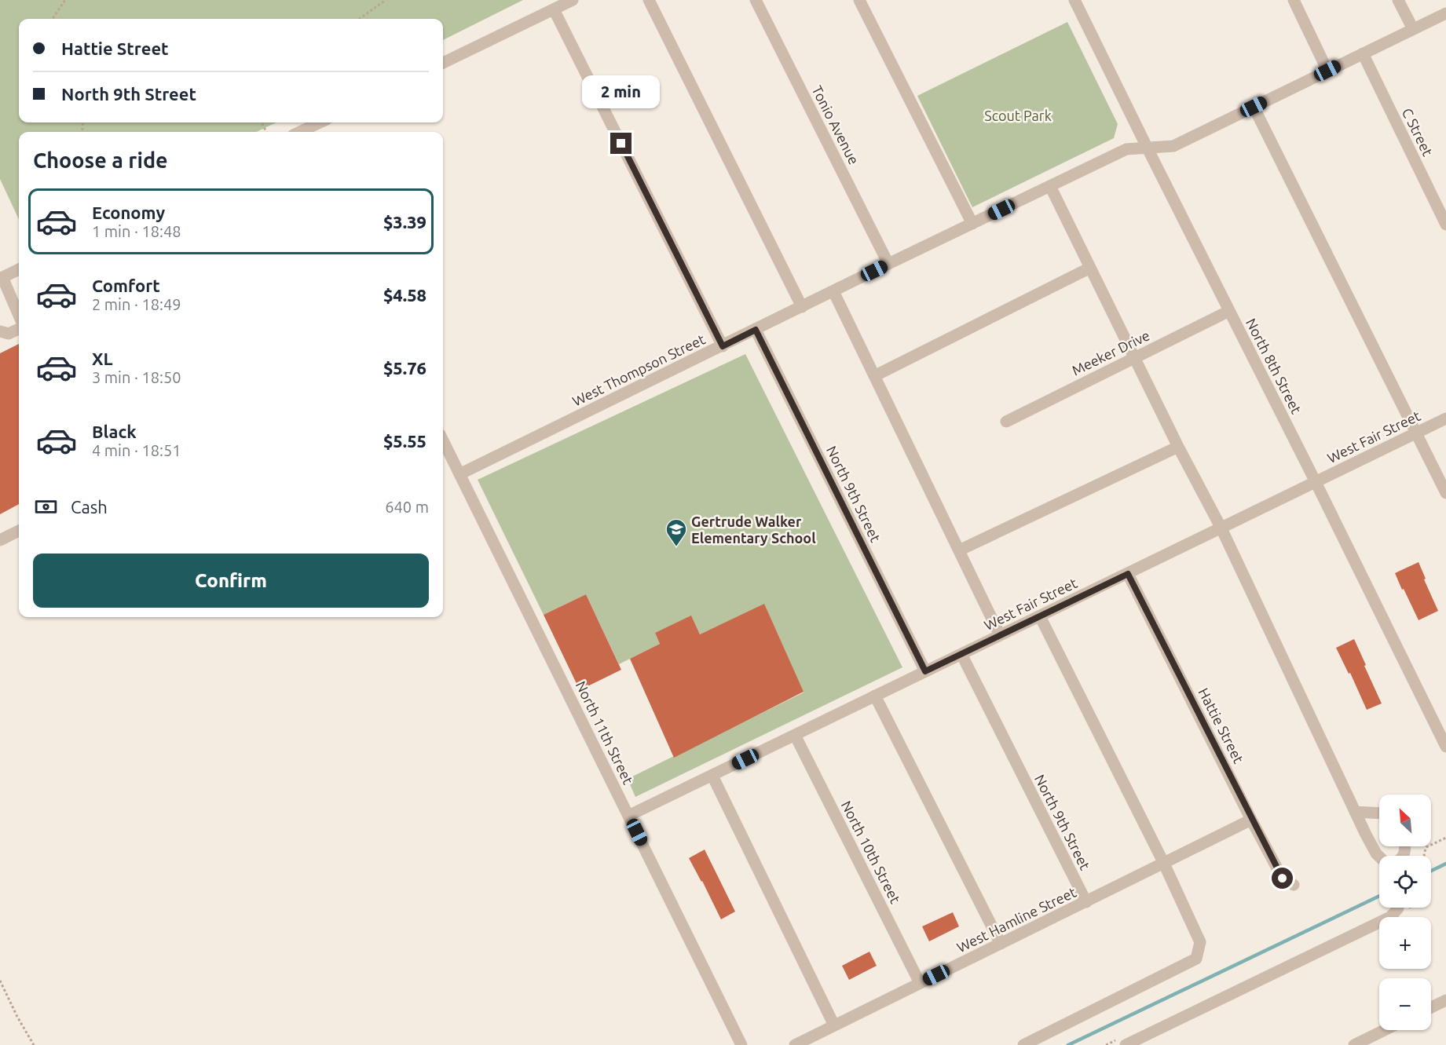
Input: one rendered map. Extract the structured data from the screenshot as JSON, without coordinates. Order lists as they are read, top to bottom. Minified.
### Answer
{"streets":{"street":["Tonio Avenue","C Street","Meeker Drive","North 8th Street","West Thompson Street","West Fair Street","North 9th Street","Hattie Street","North 11th Street","North 10th Street","West Hamline Street"]},"crossings":[["Tonio Avenue","West Thompson Street"],["C Street","West Thompson Street"],["Meeker Drive","North 8th Street"],["North 8th Street","West Thompson Street"],["North 8th Street","West Fair Street"],["West Thompson Street","North 9th Street"],["West Thompson Street","North 11th Street"],["West Fair Street","North 9th Street"],["West Fair Street","Hattie Street"],["West Fair Street","North 11th Street"],["West Fair Street","North 10th Street"],["North 9th Street","West Hamline Street"],["Hattie Street","West Hamline Street"],["North 10th Street","West Hamline Street"]],"parks":["Scout Park"],"places":{"school or university":["Gertrude Walker Elementary School"]},"north":"top left","page":{"banner":["Hattie Street","North 9th Street"],"bubble":"2 min","heading":"Choose a ride","list":[{"name":"Economy","note":"1 min · 18:48","value":"$3.39"},{"name":"Comfort","note":"2 min · 18:49","value":"$4.58"},{"name":"XL","note":"3 min · 18:50","value":"$5.76"},{"name":"Black","note":"4 min · 18:51","value":"$5.55"}],"pay":["Cash","640 m"],"buttons":"Confirm","map_buttons":["+","−"]}}
